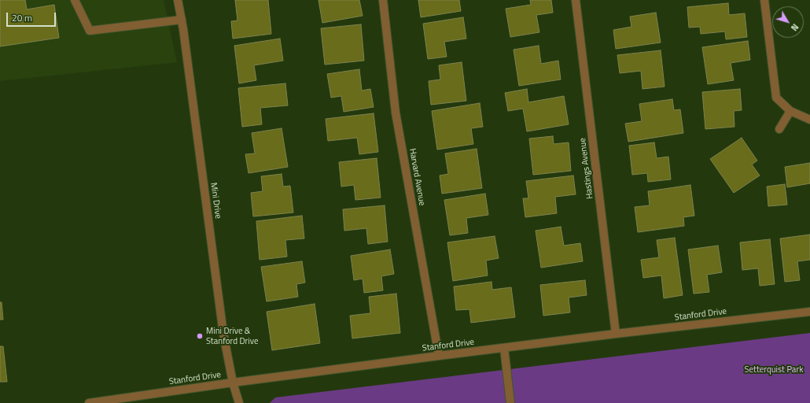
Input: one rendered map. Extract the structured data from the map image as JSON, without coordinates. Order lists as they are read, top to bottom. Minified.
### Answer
{"streets":{"street":["Hastings Avenue","Harvard Avenue","Mini Drive","Stanford Drive"]},"crossings":[["Hastings Avenue","Stanford Drive"],["Harvard Avenue","Stanford Drive"],["Mini Drive","Stanford Drive"]],"parks":["Setterquist Park"],"places":["Mini Drive & Stanford Drive"],"scale_bar":"20 m","north":"bottom right"}
